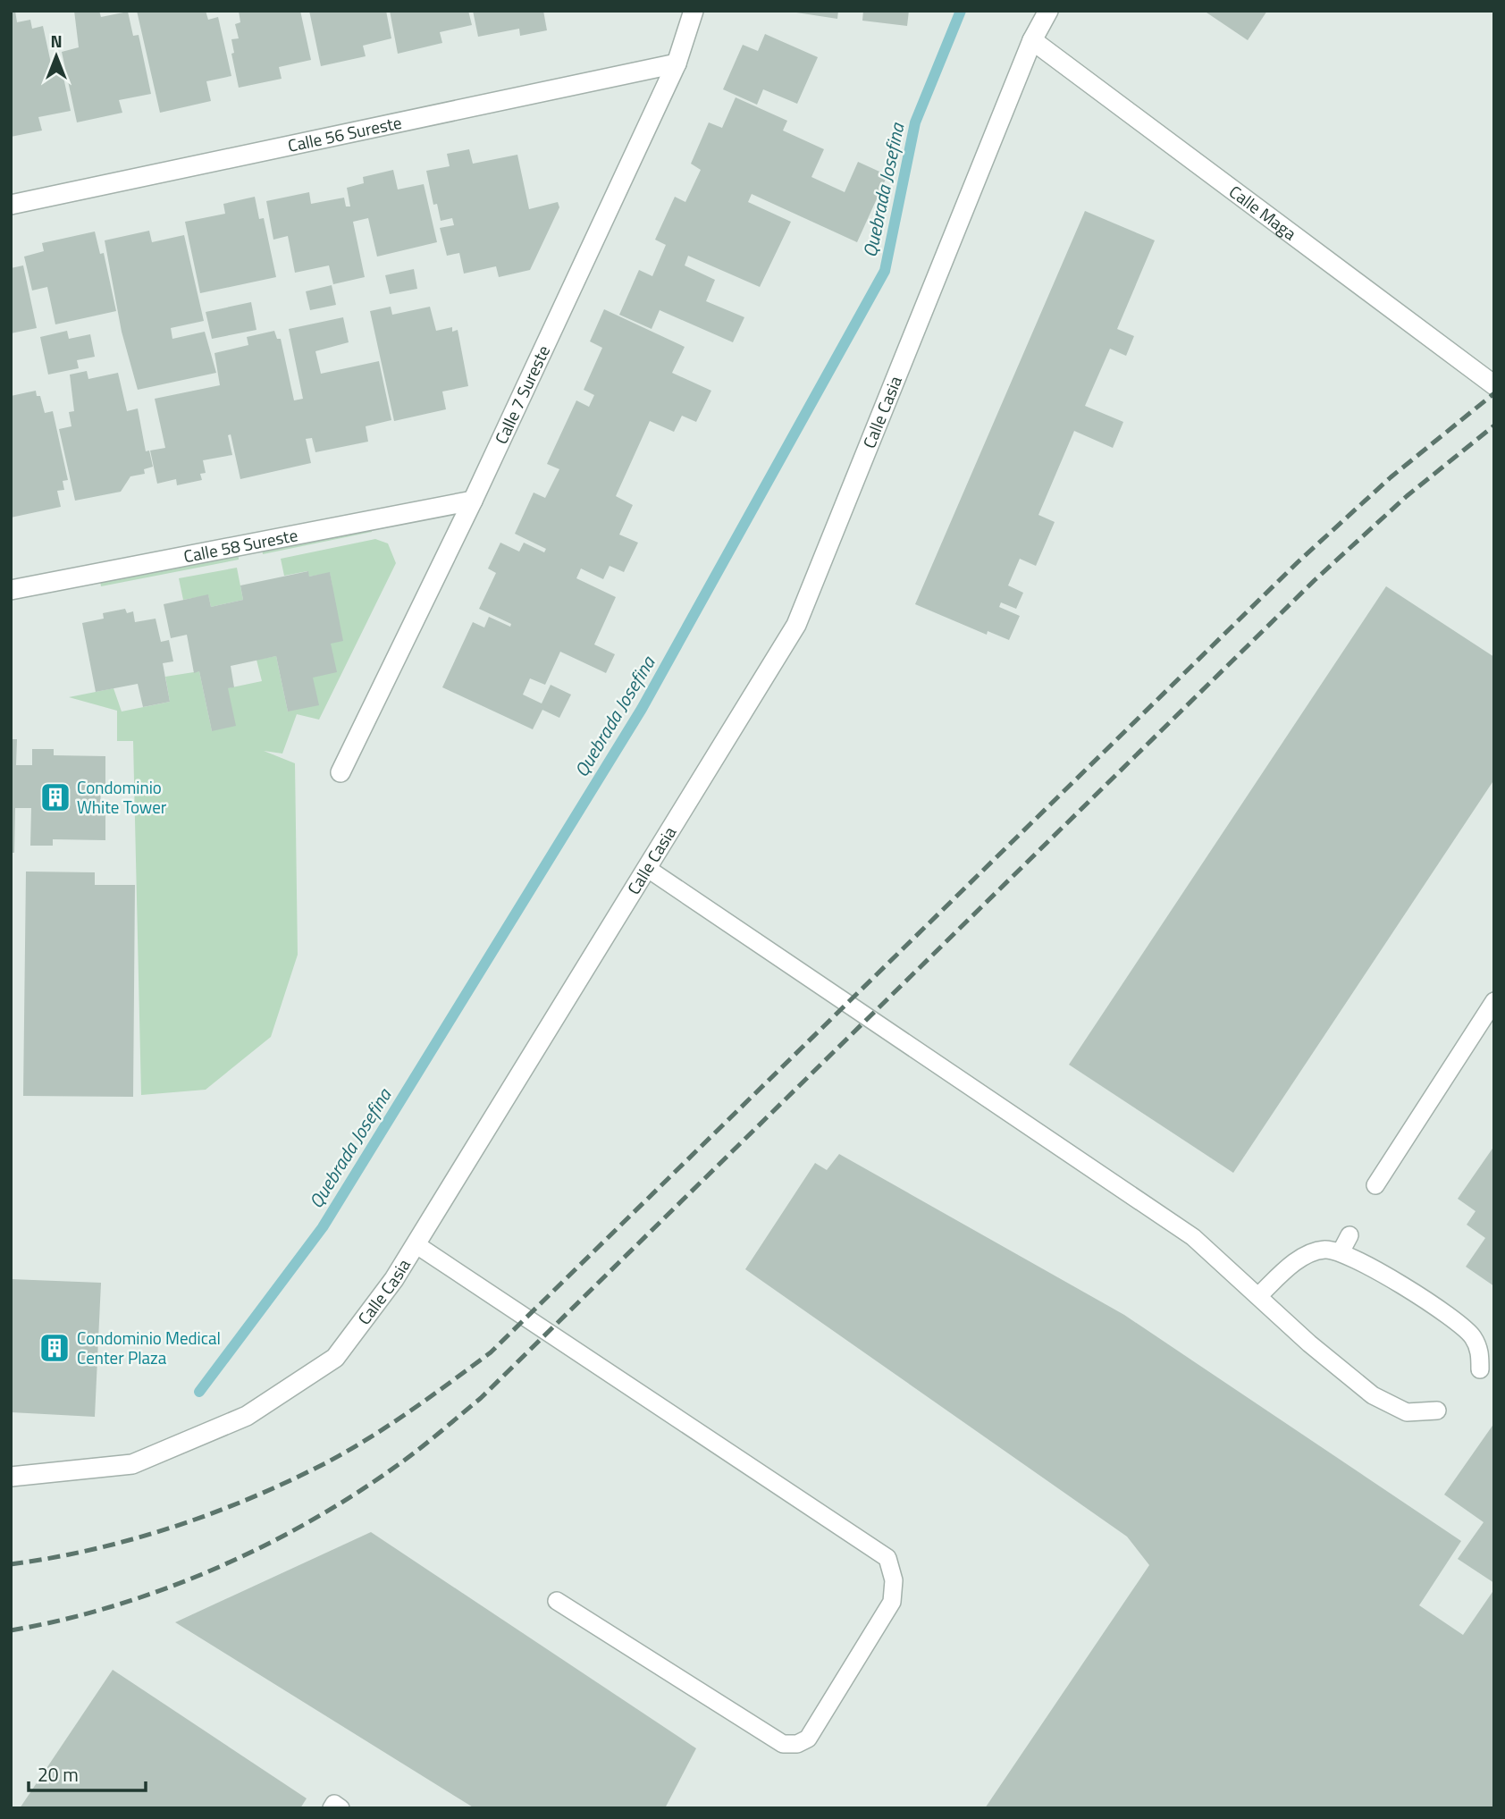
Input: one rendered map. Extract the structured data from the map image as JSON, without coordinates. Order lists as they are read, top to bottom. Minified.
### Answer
{"streets":{"street":["Calle 56 Sureste","Calle Maga","Calle 7 Sureste","Calle Casia","Calle 58 Sureste"]},"crossings":[["Calle 56 Sureste","Calle 7 Sureste"],["Calle Maga","Calle Casia"],["Calle 7 Sureste","Calle 58 Sureste"]],"water":["Quebrada Josefina"],"places":{"building":["Condominio White Tower","Condominio Medical Center Plaza"]},"scale_bar":"20 m","north":"top"}
